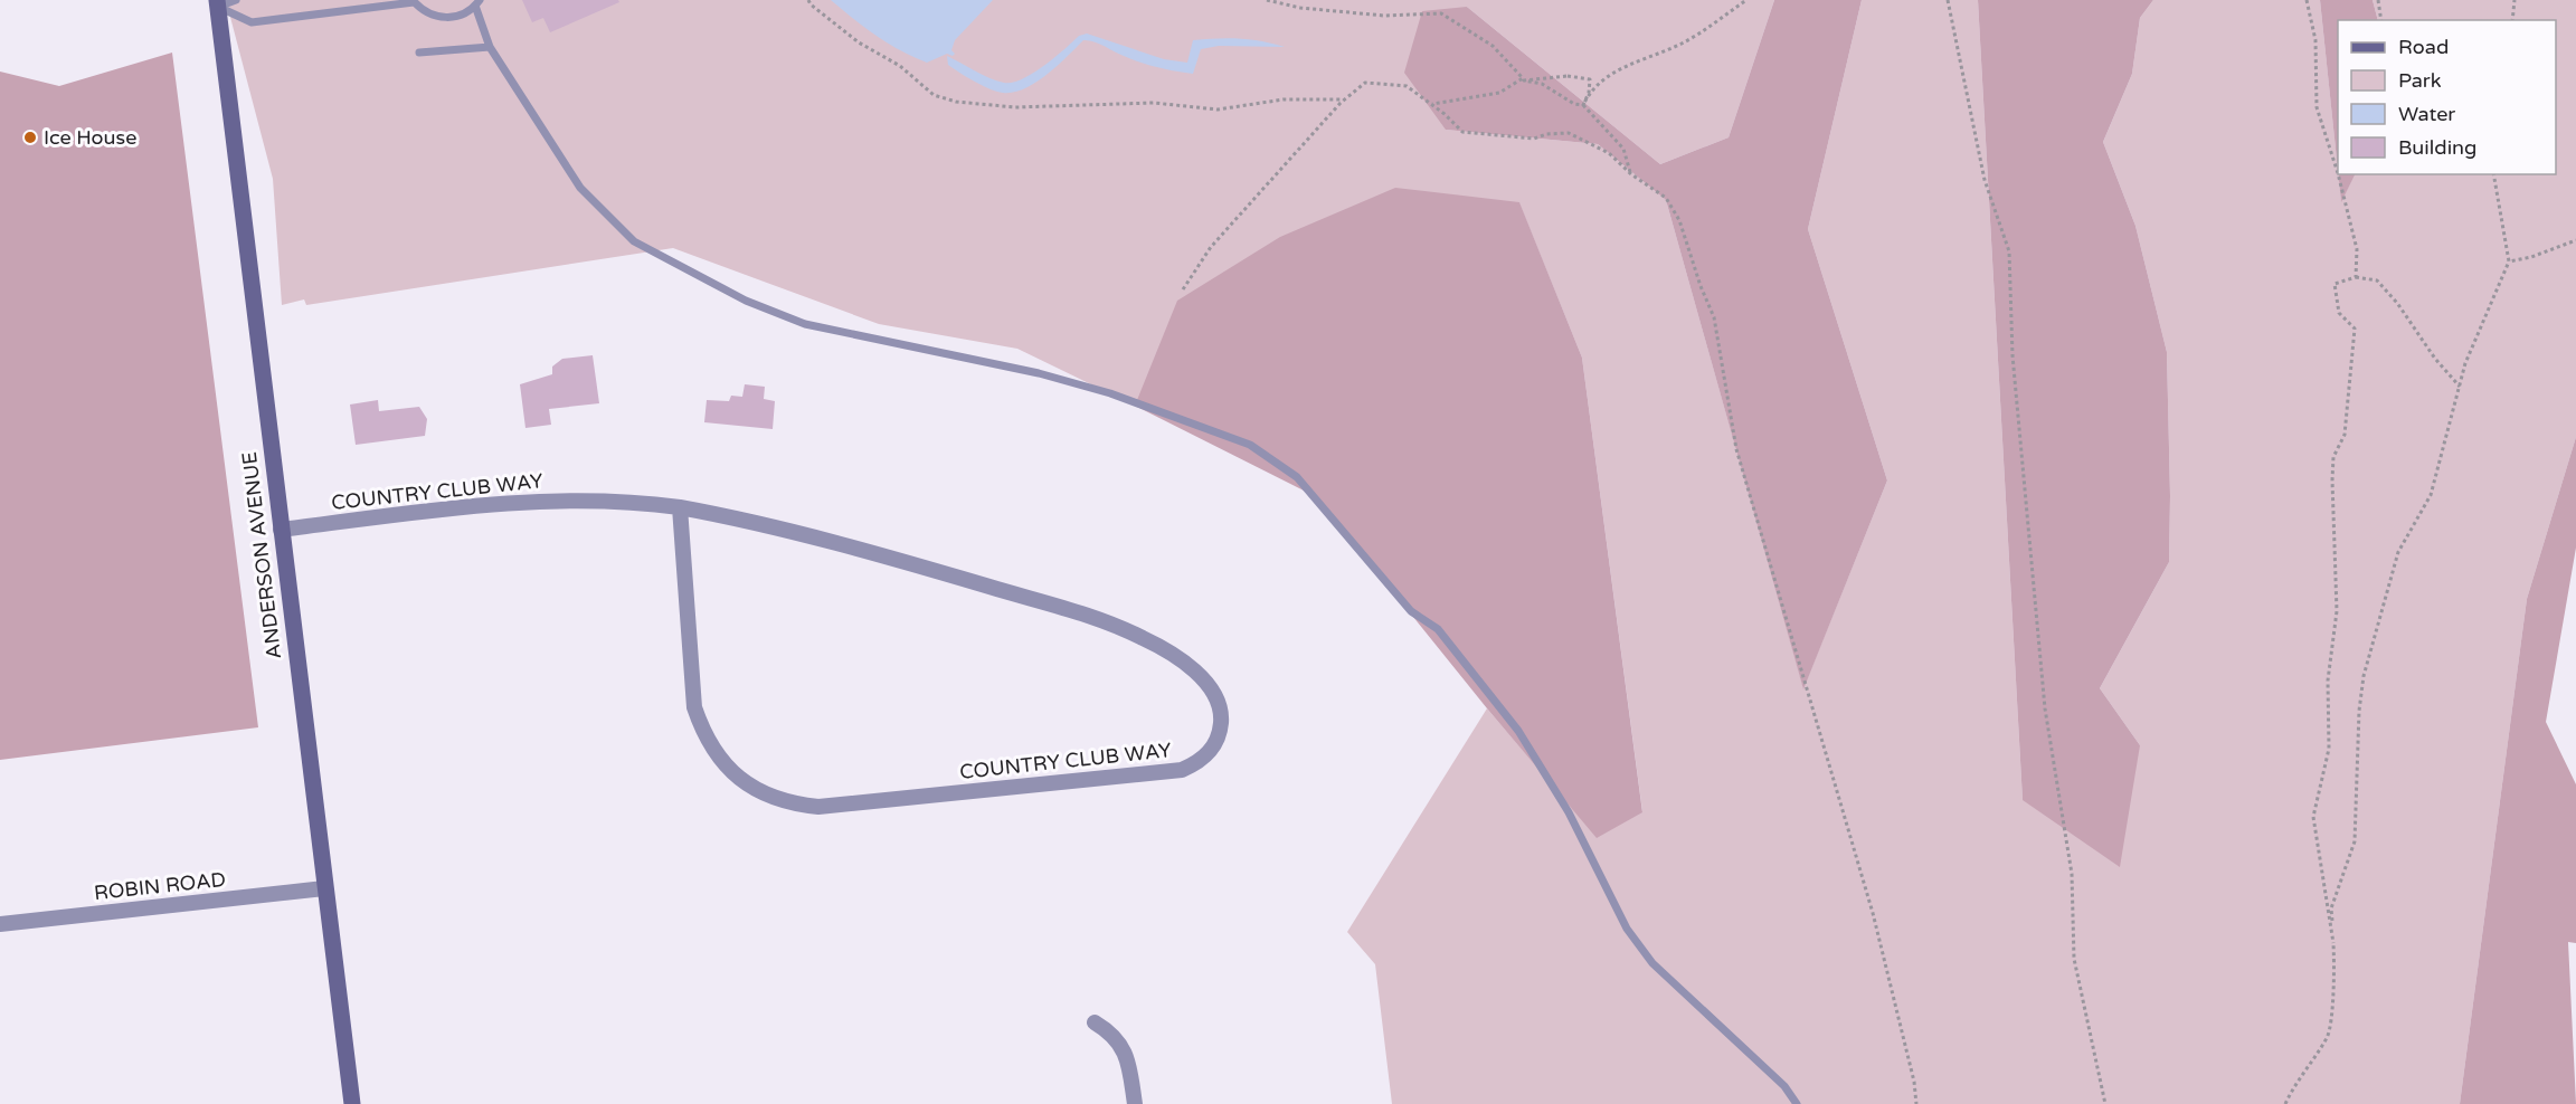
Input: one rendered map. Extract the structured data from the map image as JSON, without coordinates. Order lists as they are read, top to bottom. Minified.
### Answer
{"streets":{"main road":["ANDERSON AVENUE"],"street":["COUNTRY CLUB WAY","ROBIN ROAD"]},"crossings":[["COUNTRY CLUB WAY","ANDERSON AVENUE"],["ANDERSON AVENUE","ROBIN ROAD"]],"places":["Ice House"],"legend":["Road","Park","Water","Building"]}
